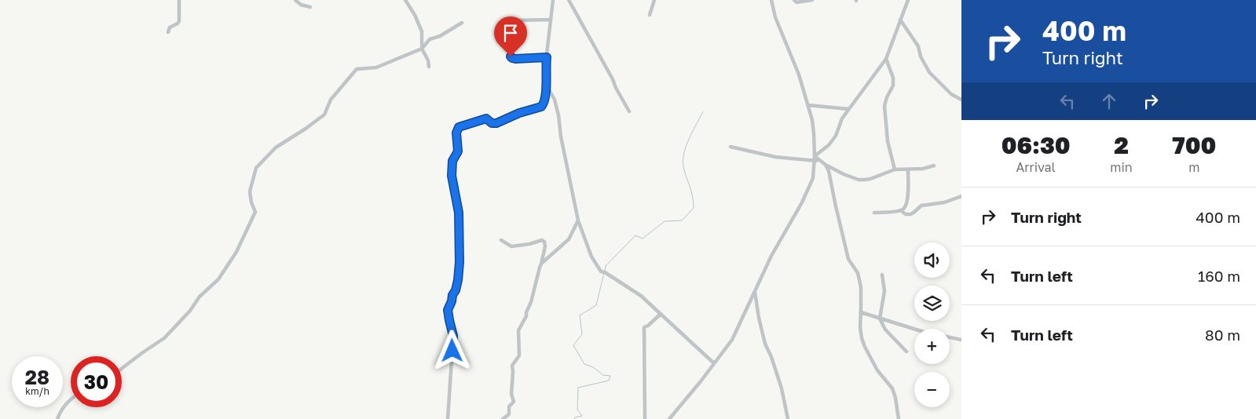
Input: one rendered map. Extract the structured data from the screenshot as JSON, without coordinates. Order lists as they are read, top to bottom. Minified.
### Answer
{"page":{"turn":["400 m","Turn right"],"eta":["06:30","Arrival","2","min","700","m"],"list":[{"name":"Turn right","value":"400 m"},{"name":"Turn left","value":"160 m"},{"name":"Turn left","value":"80 m"}],"map_buttons":["+","−"],"speed":"28 km/h","limit":"30"}}
